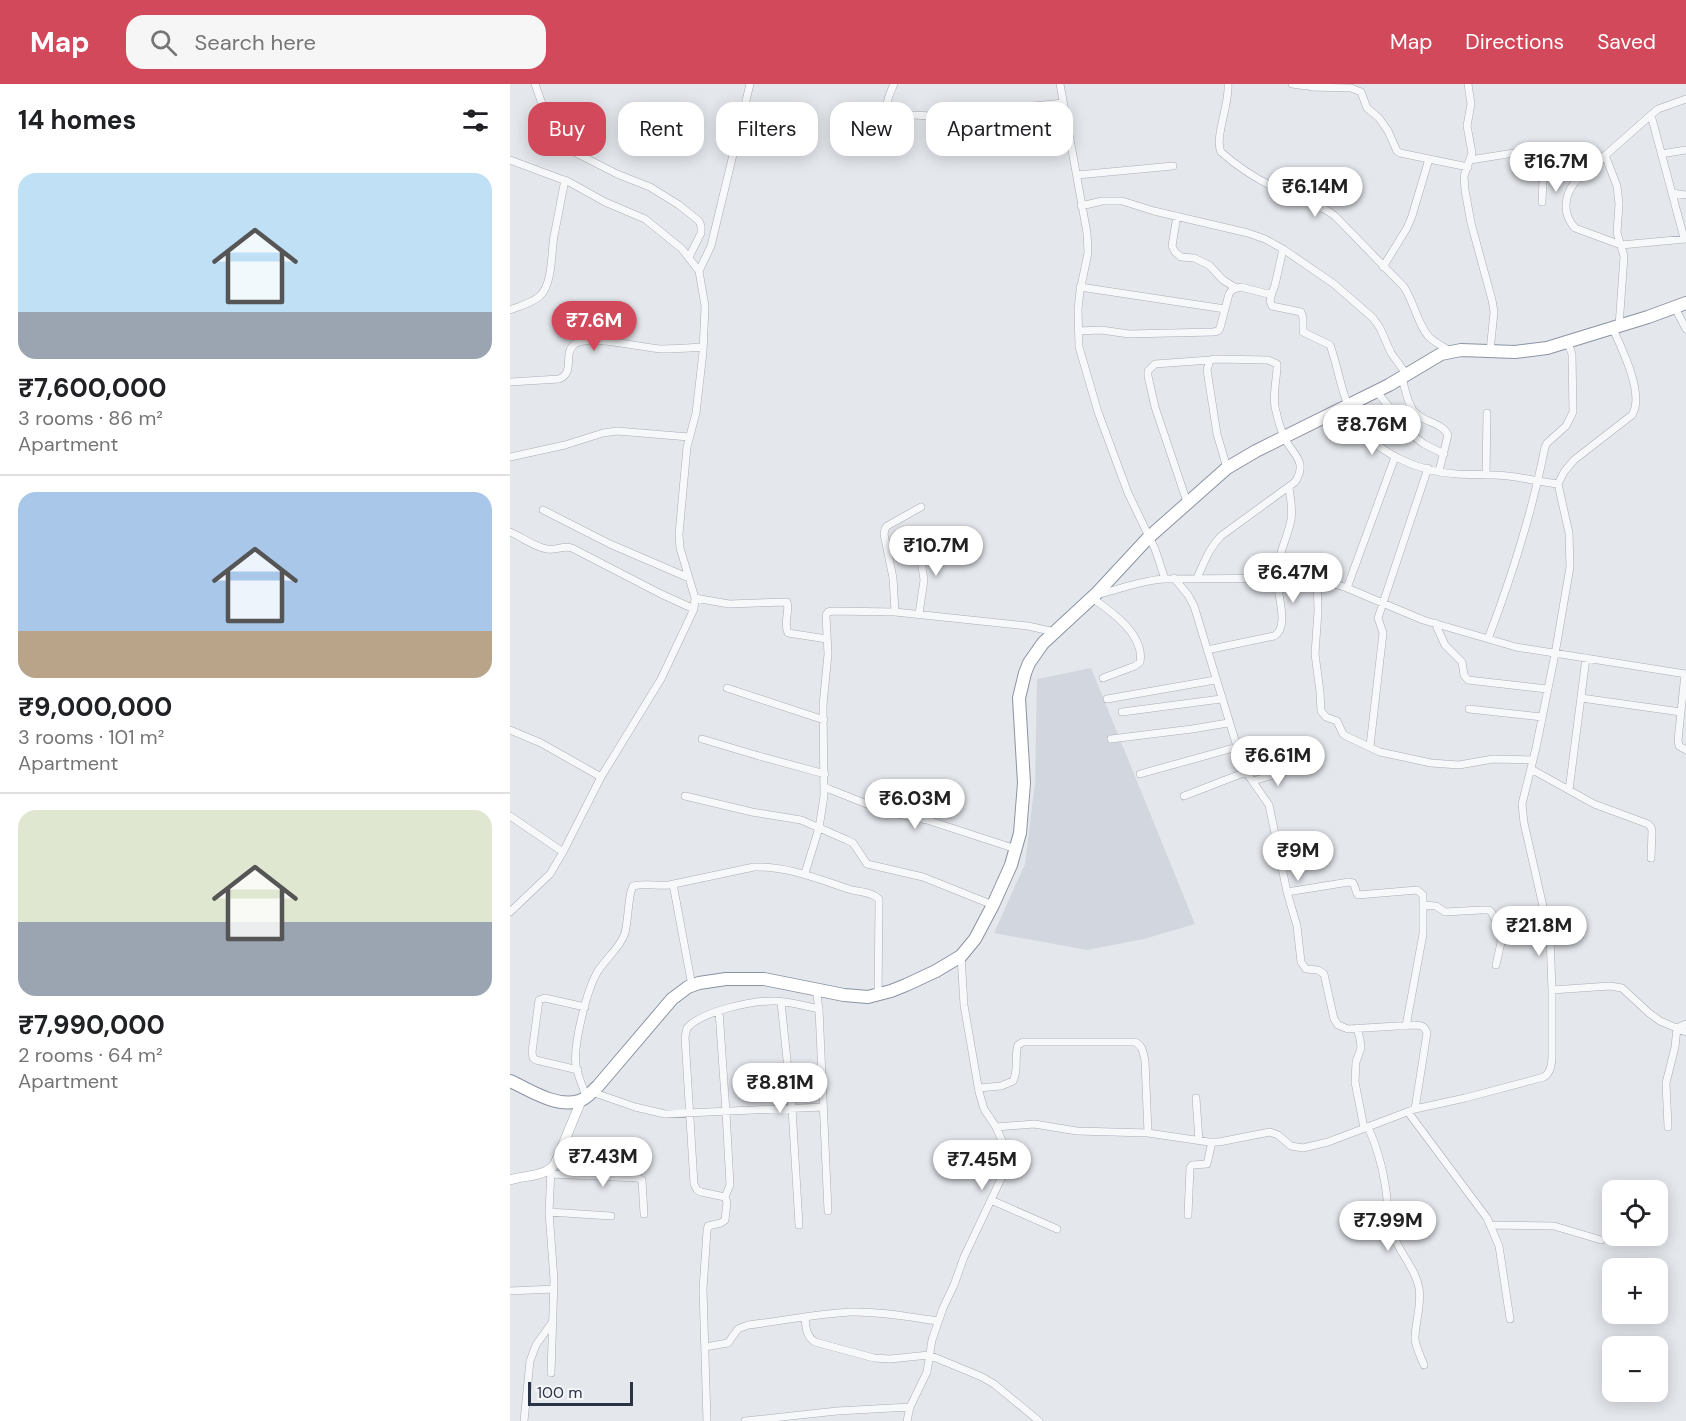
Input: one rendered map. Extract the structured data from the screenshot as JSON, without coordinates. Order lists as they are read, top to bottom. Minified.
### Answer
{"scale_bar":"100 m","page":{"header":"Map","search":"Search here","nav":["Map","Directions","Saved"],"heading":"14 homes","chip":["Buy","Rent","Filters","New","Apartment"],"price":["₹16.7M","₹6.14M","₹7.6M","₹8.76M","₹10.7M","₹6.47M","₹6.61M","₹6.03M","₹9M","₹21.8M","₹8.81M","₹7.43M","₹7.45M","₹7.99M"],"list":[{"name":"₹7,600,000","note":"3 rooms · 86 m² · Apartment"},{"name":"₹9,000,000","note":"3 rooms · 101 m² · Apartment"},{"name":"₹7,990,000","note":"2 rooms · 64 m² · Apartment"}],"map_buttons":["+","−"],"scale":"100 m"}}
